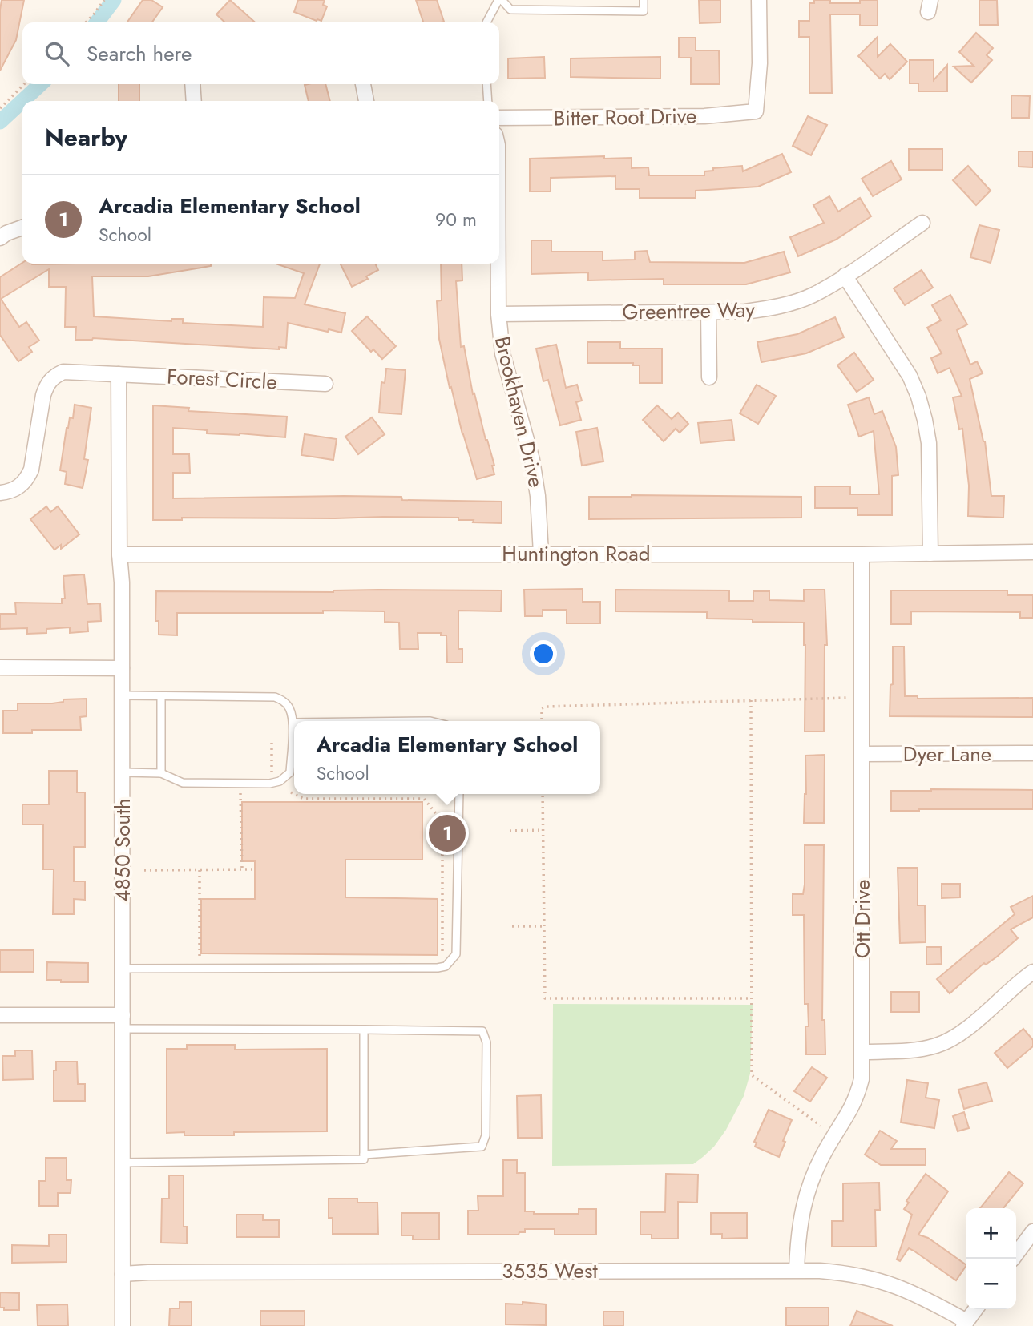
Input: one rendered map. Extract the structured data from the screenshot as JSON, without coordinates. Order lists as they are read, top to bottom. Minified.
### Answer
{"streets":{"street":["Bitter Root Drive","Greentree Way","Forest Circle","Brookhaven Drive","Huntington Road","Dyer Lane","4850 South","Ott Drive","3535 West"]},"crossings":[["Greentree Way","Brookhaven Drive"],["Forest Circle","4850 South"],["Brookhaven Drive","Huntington Road"],["Huntington Road","4850 South"],["Huntington Road","Ott Drive"],["Dyer Lane","Ott Drive"],["4850 South","3535 West"],["Ott Drive","3535 West"]],"page":{"search":"Search here","heading":"Nearby","list":[{"mark":"1","name":"Arcadia Elementary School","note":"School","value":"90 m"}],"popup":["Arcadia Elementary School","School"],"pins":"1","map_buttons":["+","−"]}}
